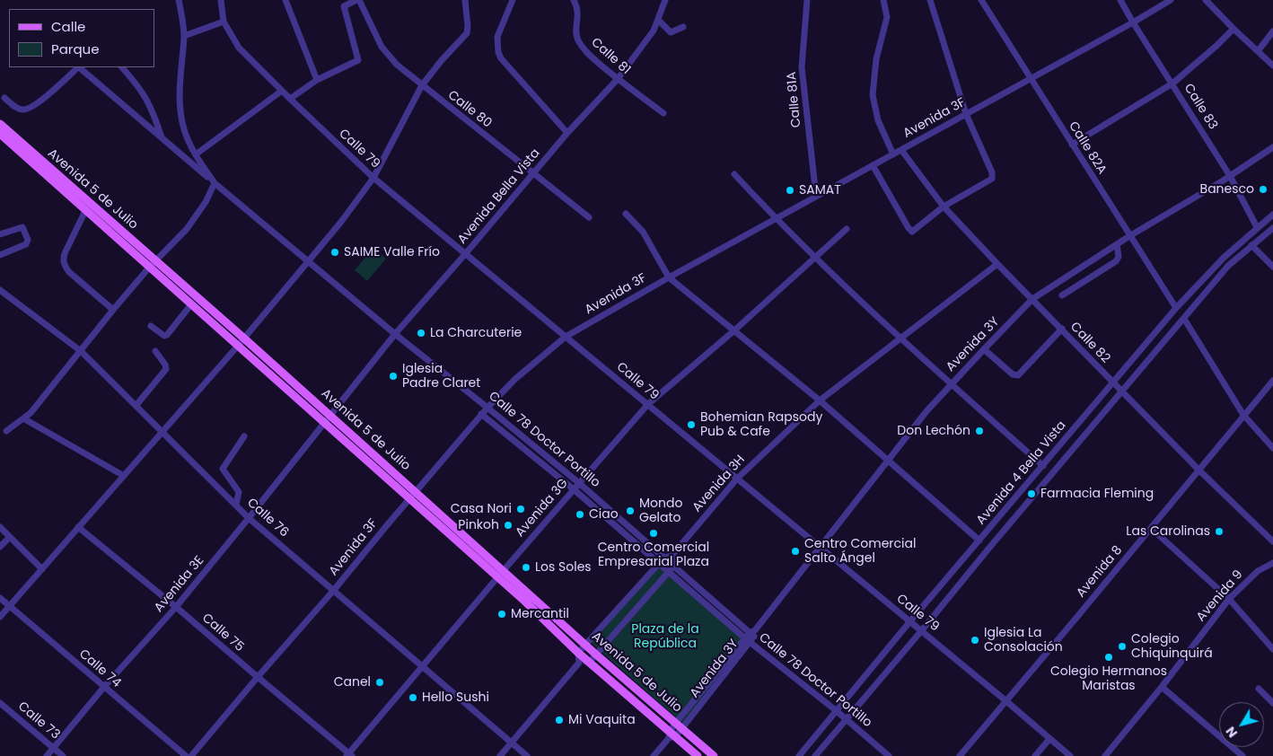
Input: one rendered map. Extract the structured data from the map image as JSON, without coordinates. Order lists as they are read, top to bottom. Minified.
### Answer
{"streets":{"main road":["Avenida 5 de Julio"],"street":["Calle 81","Calle 81A","Calle 83","Calle 80","Avenida 3F","Calle 82A","Calle 79","Avenida Bella Vista","Calle 82","Avenida 3Y","Calle 78 Doctor Portillo","Avenida 4 Bella Vista","Avenida 3H","Avenida 3G","Calle 76","Avenida 8","Avenida 3E","Avenida 9","Calle 75","Calle 74","Calle 73"]},"crossings":[["Calle 81","Avenida Bella Vista"],["Calle 81A","Avenida 3F"],["Calle 83","Avenida 3F"],["Calle 83","Avenida 3Y"],["Calle 83","Avenida 4 Bella Vista"],["Calle 80","Avenida Bella Vista"],["Avenida 3F","Calle 82A"],["Avenida 3F","Calle 79"],["Avenida 3F","Avenida 5 de Julio"],["Avenida 3F","Calle 82"],["Avenida 3F","Calle 78 Doctor Portillo"],["Avenida 3F","Calle 76"],["Avenida 3F","Calle 75"],["Calle 82A","Avenida 3Y"],["Calle 82A","Avenida 4 Bella Vista"],["Calle 79","Avenida Bella Vista"],["Calle 79","Avenida 3Y"],["Calle 79","Avenida 4 Bella Vista"],["Calle 79","Avenida 3H"],["Calle 79","Avenida 3G"],["Calle 79","Avenida 8"],["Avenida 5 de Julio","Avenida Bella Vista"],["Avenida 5 de Julio","Avenida 3Y"],["Avenida 5 de Julio","Avenida 3H"],["Avenida 5 de Julio","Avenida 3G"],["Avenida 5 de Julio","Avenida 3E"],["Avenida Bella Vista","Calle 78 Doctor Portillo"],["Avenida Bella Vista","Avenida 3E"],["Calle 82","Avenida 3Y"],["Calle 82","Avenida 4 Bella Vista"],["Calle 82","Avenida 3H"],["Calle 82","Avenida 8"],["Avenida 3Y","Calle 78 Doctor Portillo"],["Calle 78 Doctor Portillo","Avenida 4 Bella Vista"],["Calle 78 Doctor Portillo","Avenida 3H"],["Calle 78 Doctor Portillo","Avenida 3G"],["Avenida 3G","Calle 76"],["Avenida 3G","Calle 75"],["Calle 76","Avenida 3E"],["Avenida 3E","Calle 75"],["Avenida 3E","Calle 74"],["Avenida 3E","Calle 73"]],"parks":["Plaza de la República"],"places":["Banesco","SAMAT","SAIME Valle Frío","La Charcuterie","Iglesia Padre Claret","Bohemian Rapsody Pub & Cafe","Don Lechón","Farmacia Fleming","Casa Nori","Mondo Gelato","Ciao","Pinkoh","Las Carolinas","Centro Comercial Empresarial Plaza","Centro Comercial Salto Ángel","Los Soles","Mercantil","Iglesia La Consolación","Colegio Chiquinquirá","Colegio Hermanos Maristas","Canel","Hello Sushi","Mi Vaquita"],"legend":["Calle","Parque"],"north":"bottom left"}
